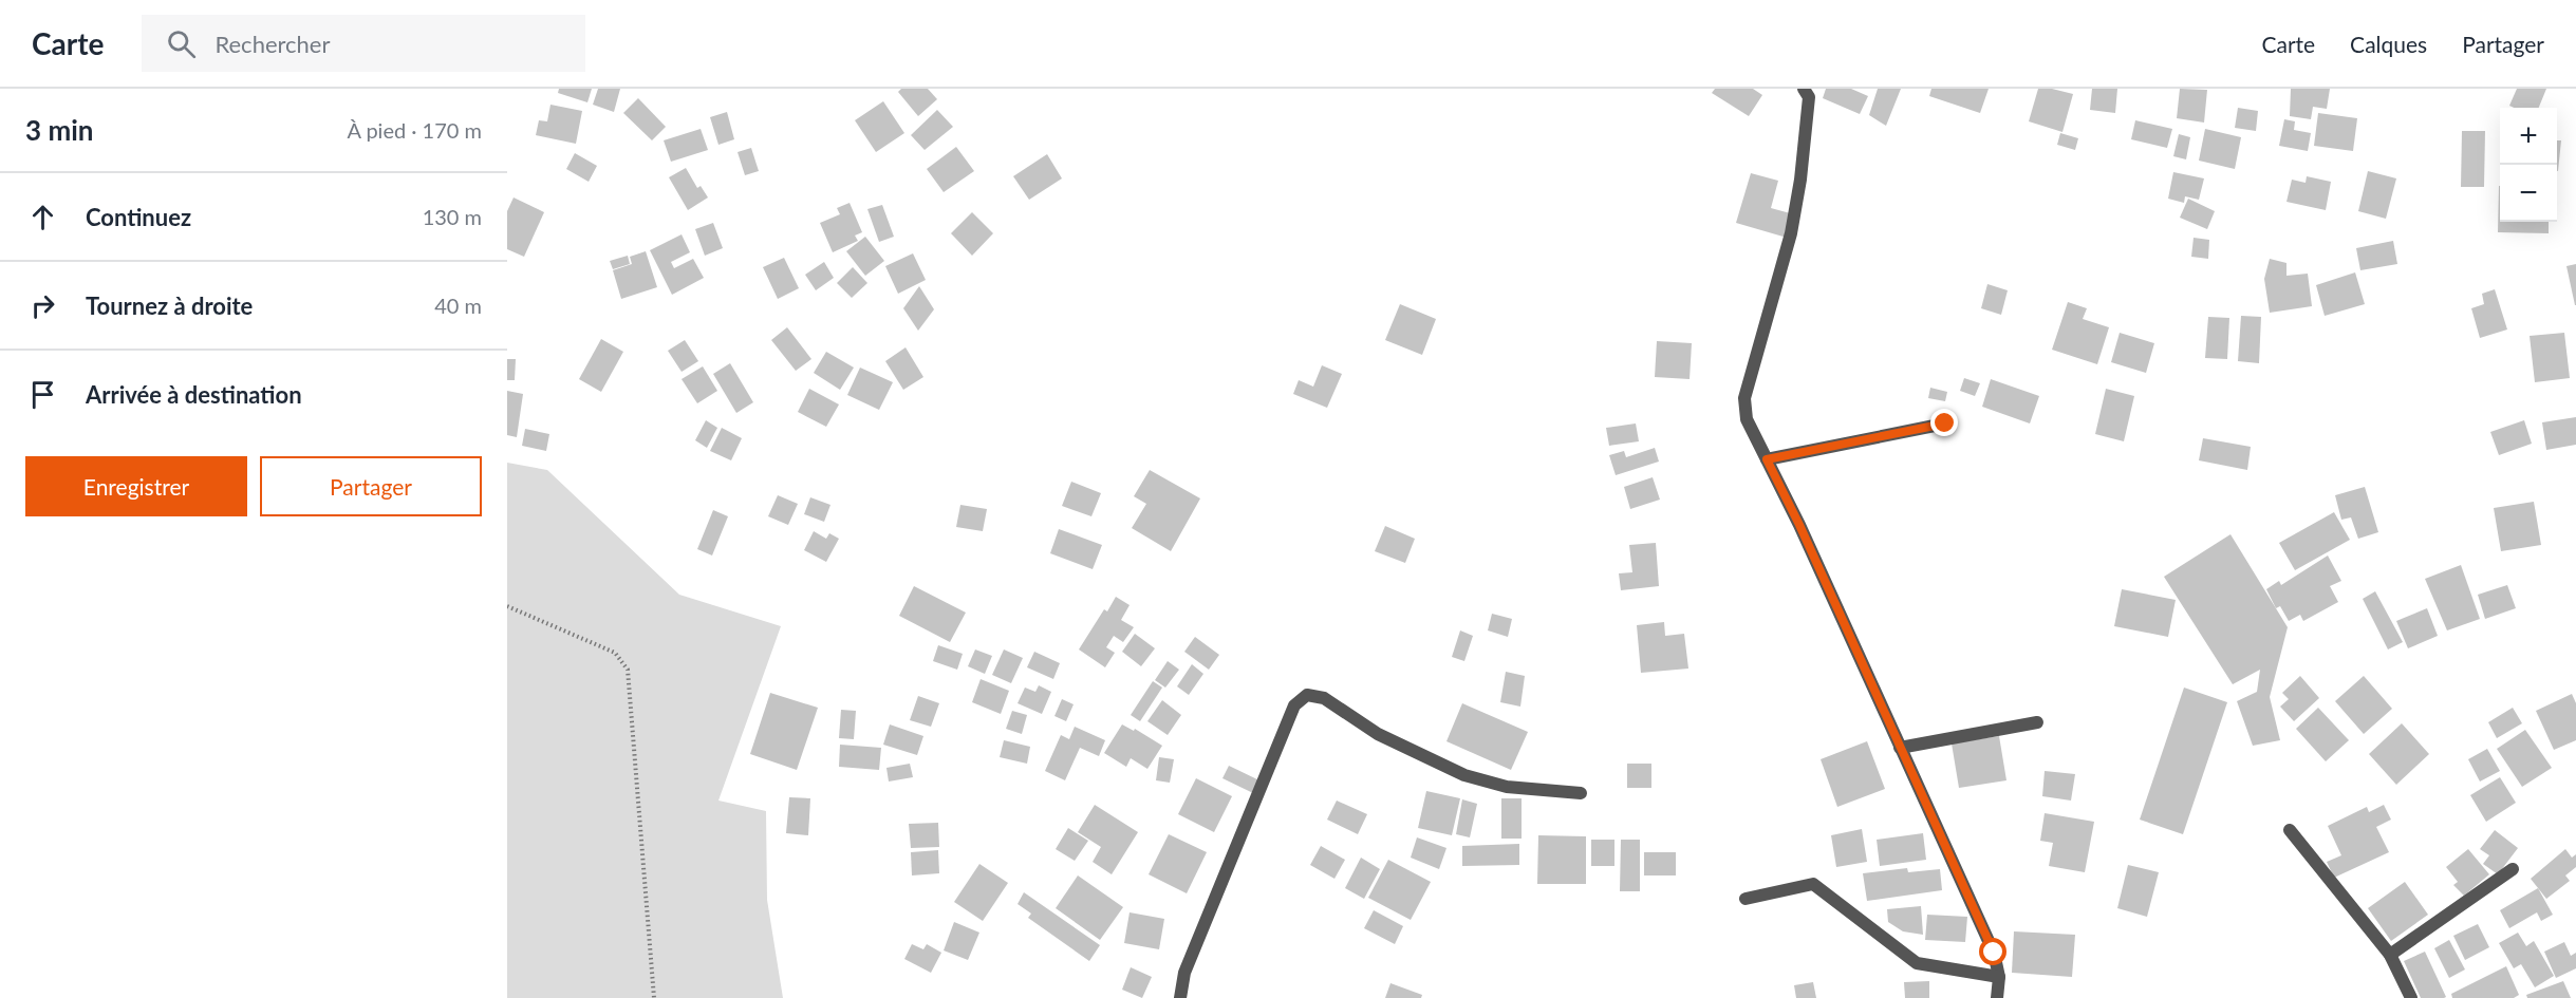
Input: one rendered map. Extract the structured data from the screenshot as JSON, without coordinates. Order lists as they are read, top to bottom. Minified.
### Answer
{"page":{"header":"Carte","search":"Rechercher","nav":["Carte","Calques","Partager"],"heading":["3 min","À pied · 170 m"],"map_buttons":["+","−"],"list":[["Continuez","130 m"],["Tournez à droite","40 m"],"Arrivée à destination"],"buttons":["Enregistrer","Partager"]}}
